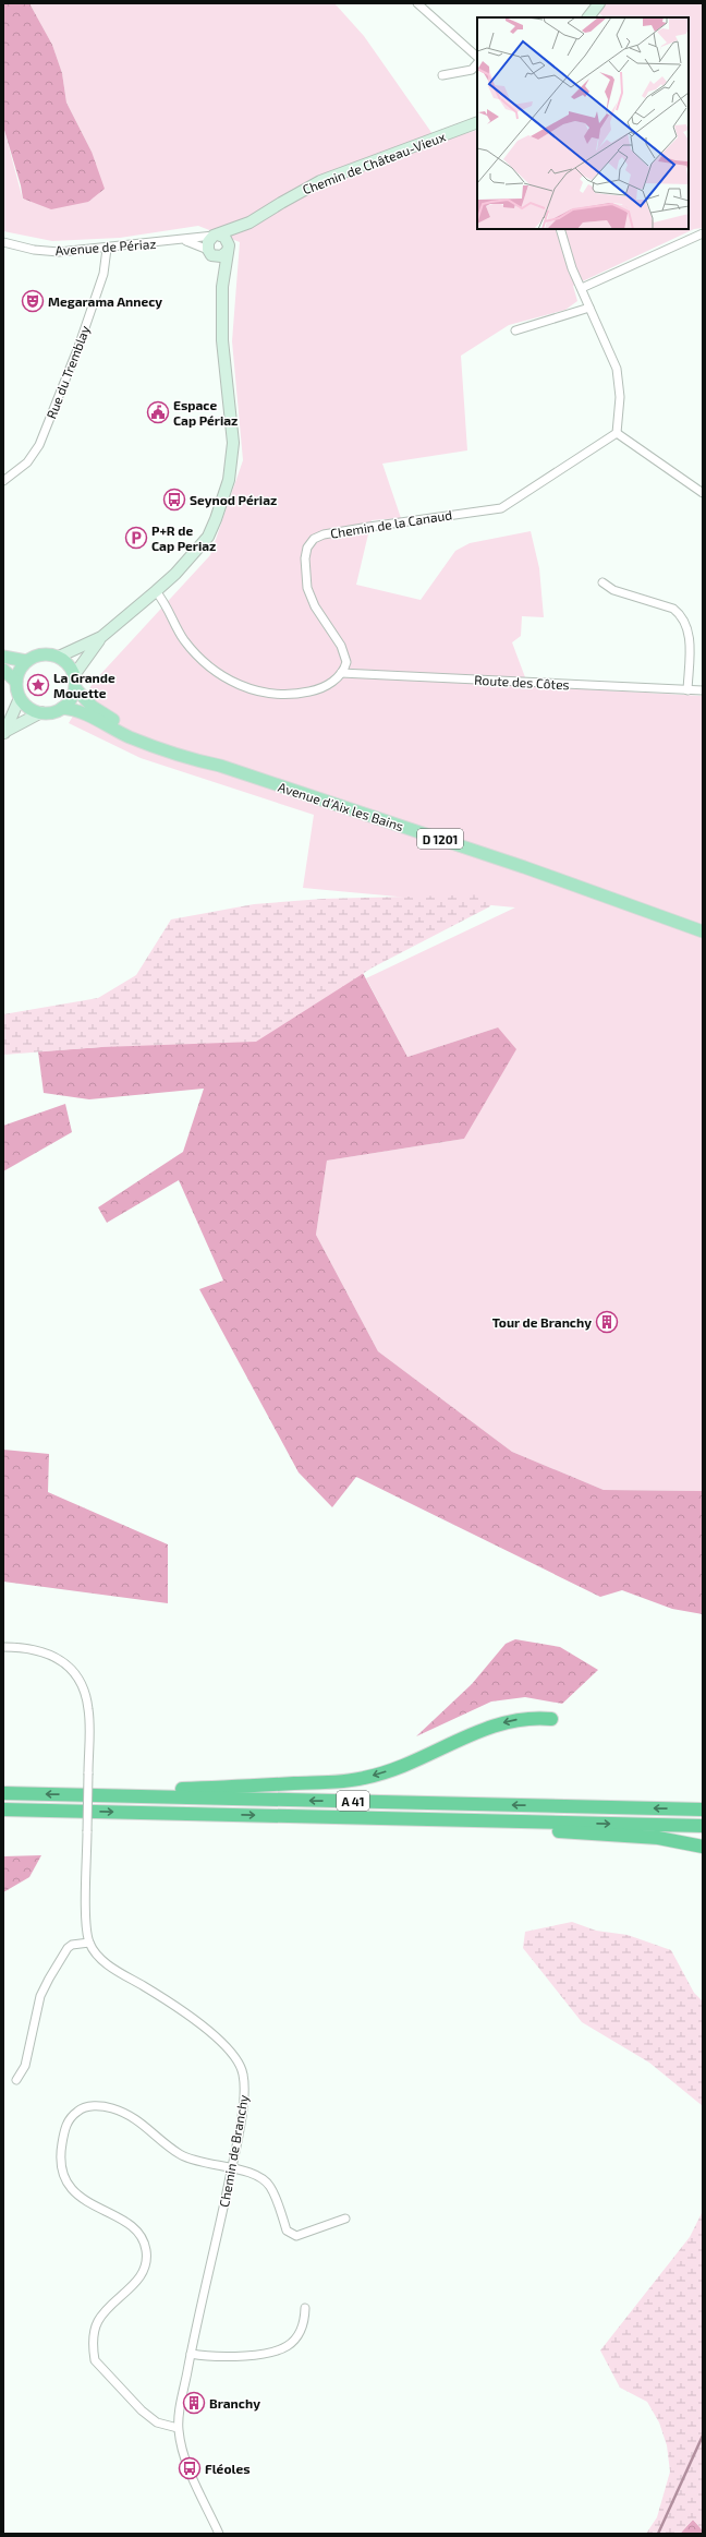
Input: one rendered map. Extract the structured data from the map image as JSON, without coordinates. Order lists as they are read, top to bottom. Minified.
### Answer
{"streets":{"highway":["A 41"],"main road":["Avenue d'Aix les Bains","D 1201"],"street":["Chemin de Château-Vieux","Avenue de Périaz","Rue du Tremblay","Chemin de la Canaud","Route des Côtes","Chemin de Branchy"]},"crossings":[["Chemin de Château-Vieux","Avenue de Périaz"],["Avenue de Périaz","Rue du Tremblay"],["Chemin de la Canaud","Route des Côtes"]],"places":{"theatre":["Megarama Annecy"],"public building":["Espace Cap Périaz"],"bus stop":["Seynod Périaz","Fléoles"],"parking":["P+R de Cap Periaz"],"place":["La Grande Mouette"],"building":["Tour de Branchy","Branchy"]}}
